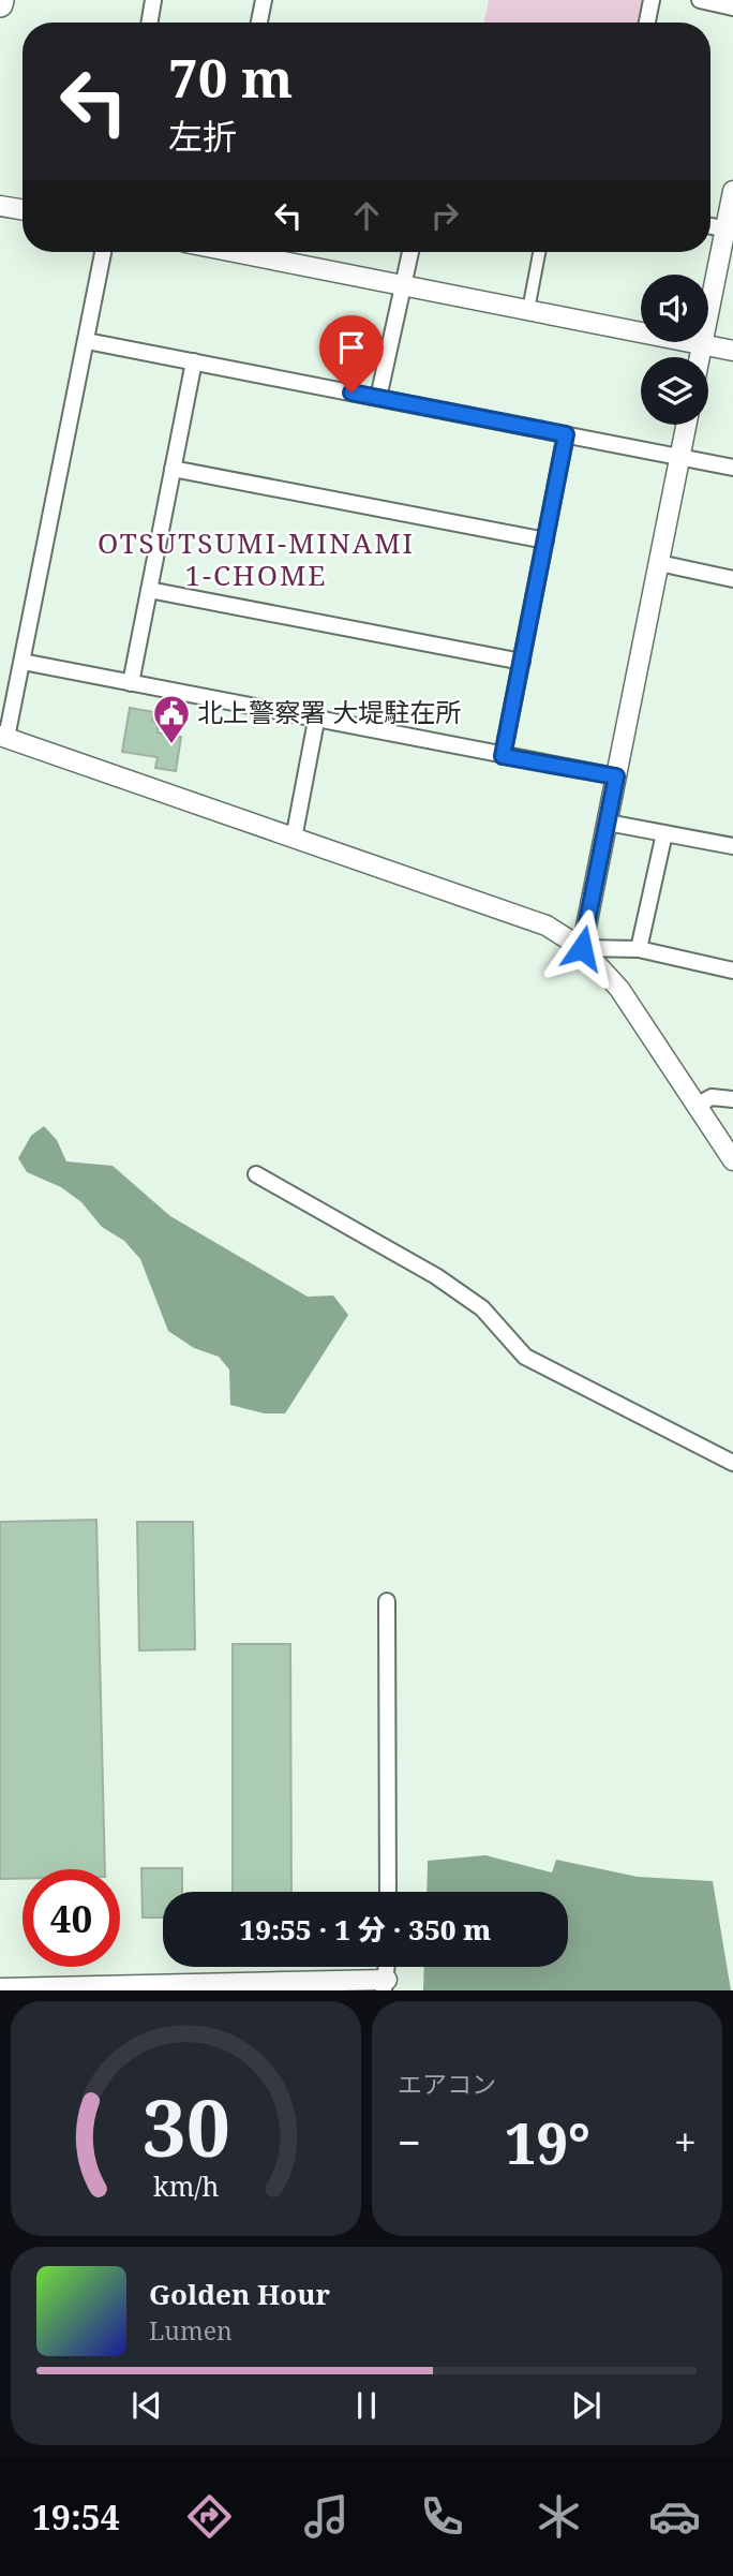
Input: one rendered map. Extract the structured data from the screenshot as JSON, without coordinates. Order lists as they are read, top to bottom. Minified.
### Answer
{"districts":["OTSUTSUMI-MINAMI 1-CHOME"],"places":{"public building":["北上警察署 大堤駐在所"]},"page":{"turn":["70 m","左折"],"limit":"40","trip":"19:55 · 1 分 · 350 m","tile":"エアコン","heat":["−","19°","+"],"song":["Golden Hour","Lumen"],"tabs":"19:54","gauge":["30","km/h"]}}
